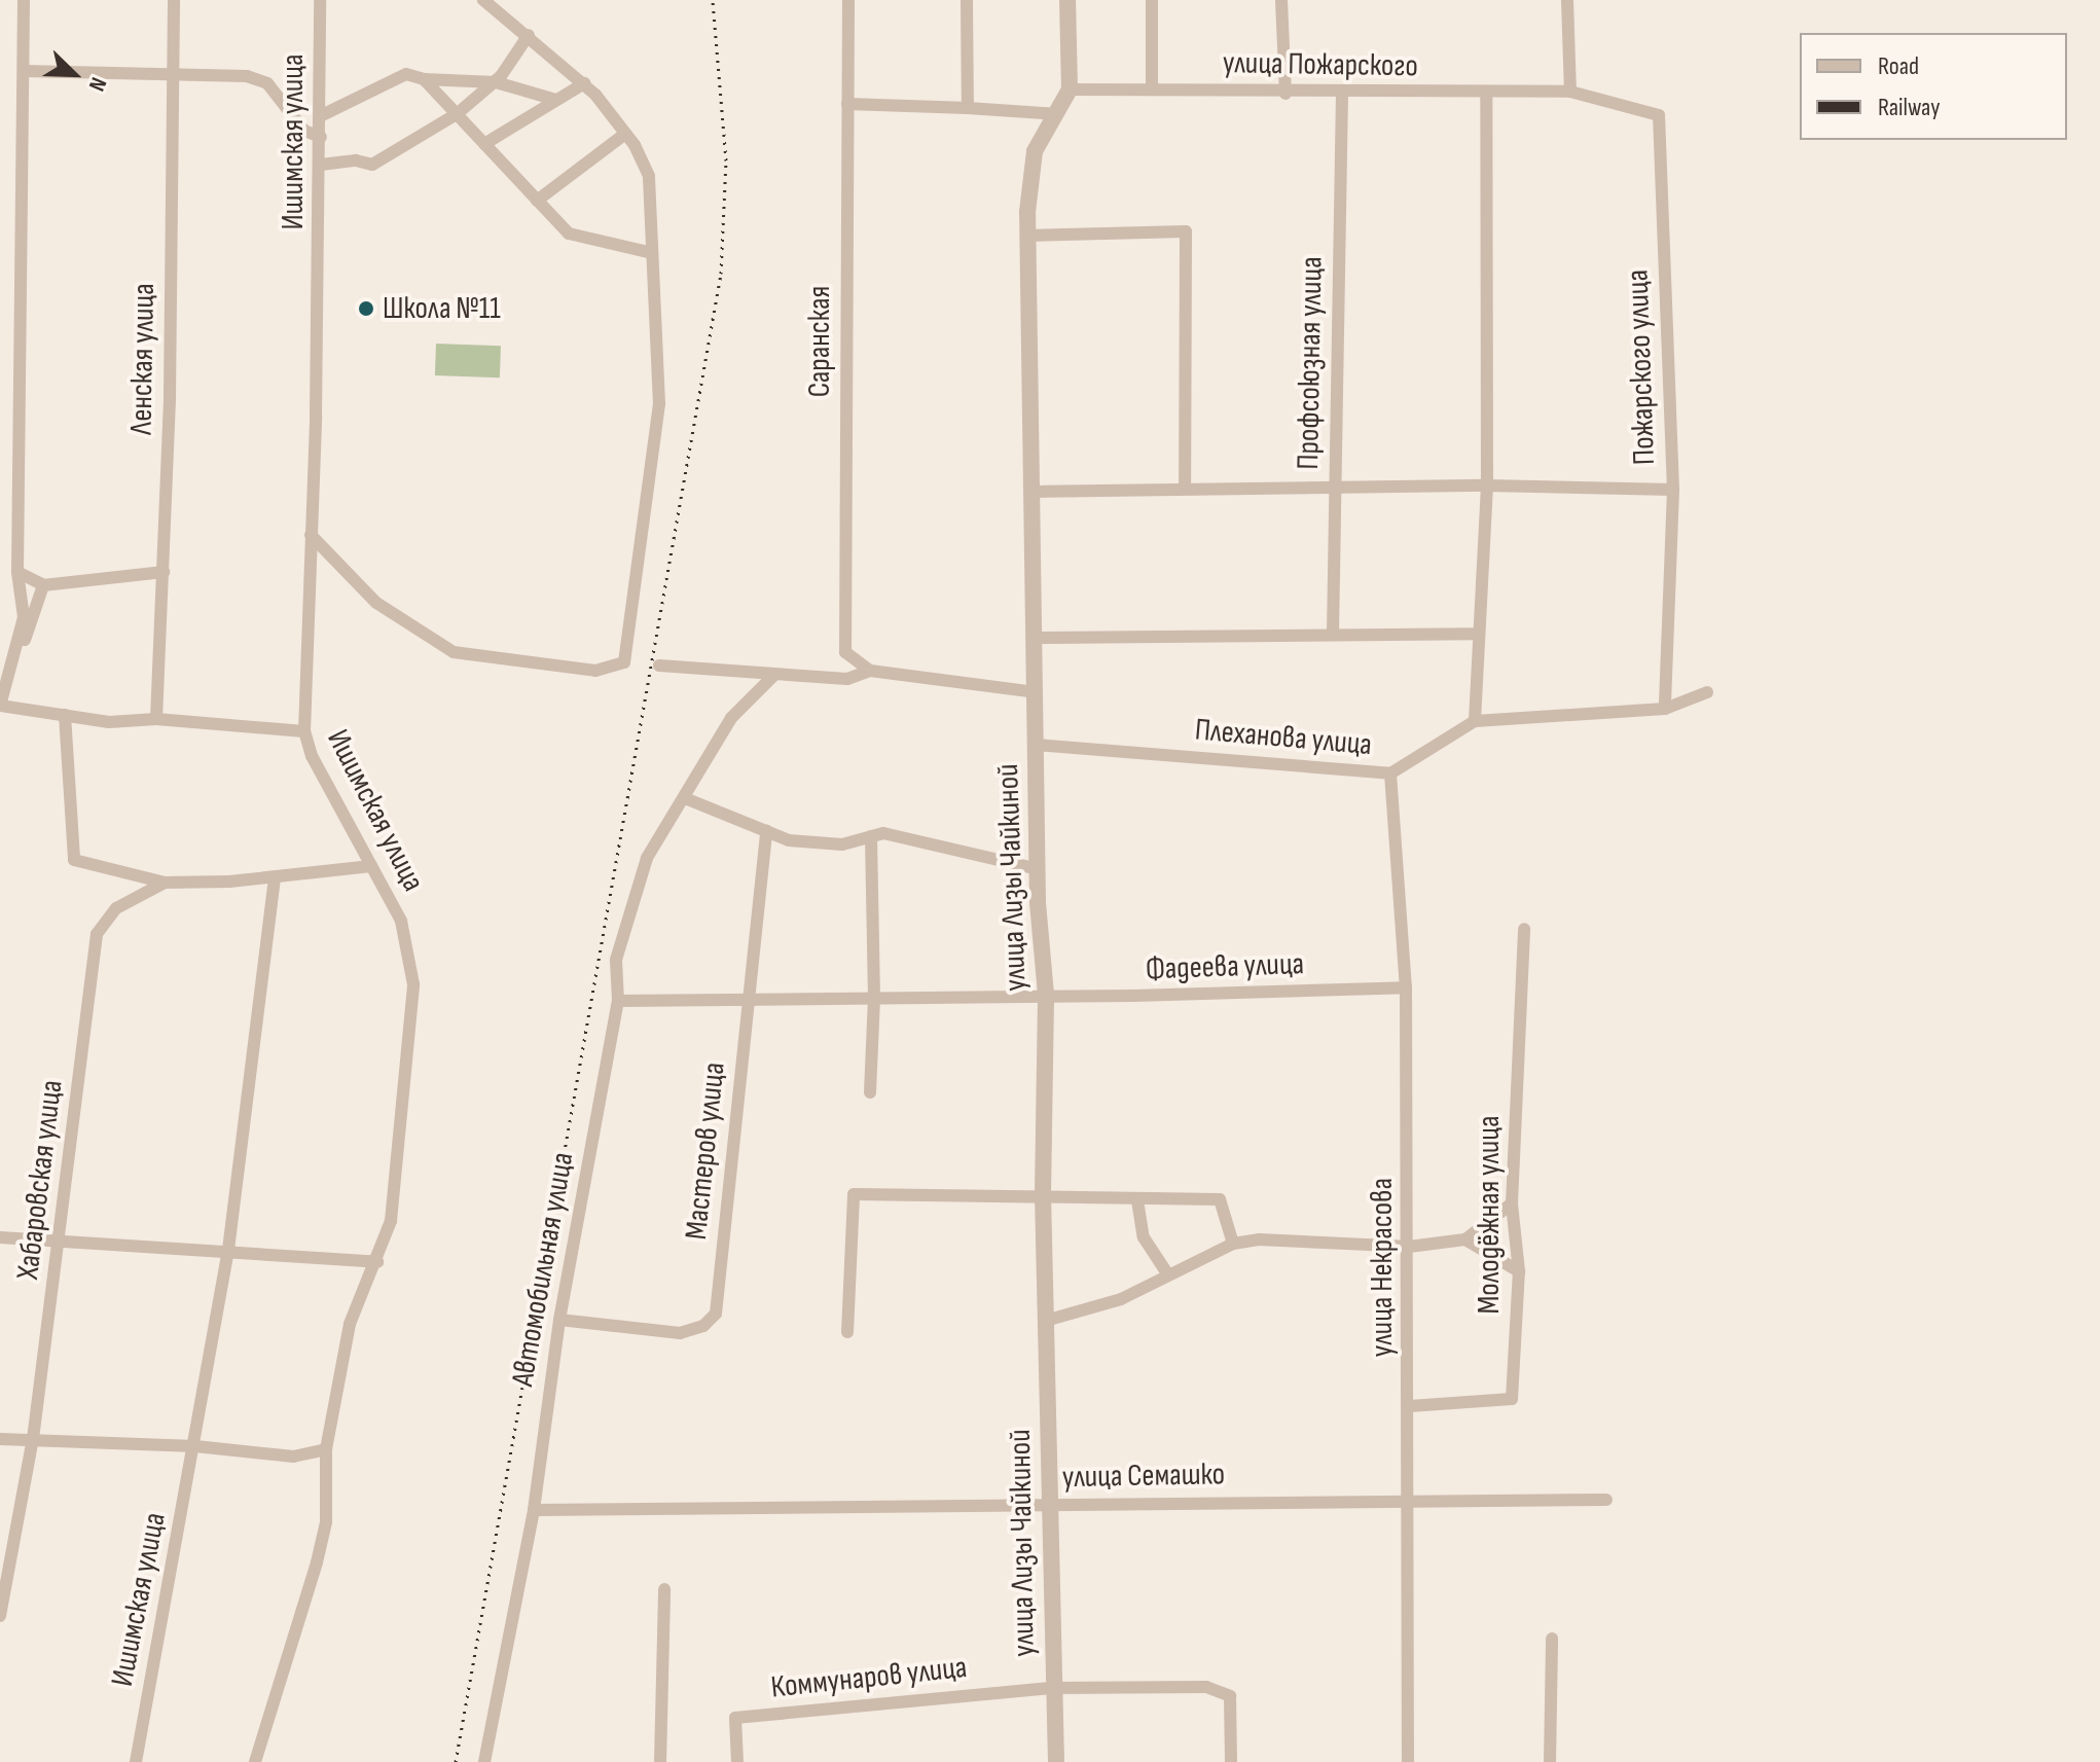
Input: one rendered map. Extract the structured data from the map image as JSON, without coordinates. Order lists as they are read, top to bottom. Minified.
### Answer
{"streets":{"street":["улица Пожарского","Ишимская улица","Саранская","Ленская улица","Профсоюзная улица","Пожарского улица","Плеханова улица","улица Лизы Чайкиной","Фадеева улица","Мастеров улица","Хабаровская улица","Молодёжная улица","улица Некрасова","Автомобильная улица","улица Семашко","Коммунаров улица"]},"crossings":[["улица Пожарского","Профсоюзная улица"],["улица Пожарского","Пожарского улица"],["улица Пожарского","улица Лизы Чайкиной"],["Ишимская улица","Хабаровская улица"],["Пожарского улица","Плеханова улица"],["Плеханова улица","улица Лизы Чайкиной"],["Плеханова улица","улица Некрасова"],["улица Лизы Чайкиной","Фадеева улица"],["улица Лизы Чайкиной","улица Семашко"],["улица Лизы Чайкиной","Коммунаров улица"],["Фадеева улица","Мастеров улица"],["Фадеева улица","улица Некрасова"],["Фадеева улица","Автомобильная улица"],["Мастеров улица","Автомобильная улица"],["Молодёжная улица","улица Некрасова"],["улица Некрасова","улица Семашко"],["Автомобильная улица","улица Семашко"]],"places":["Школа №11"],"legend":["Road","Railway"],"north":"bottom right"}
